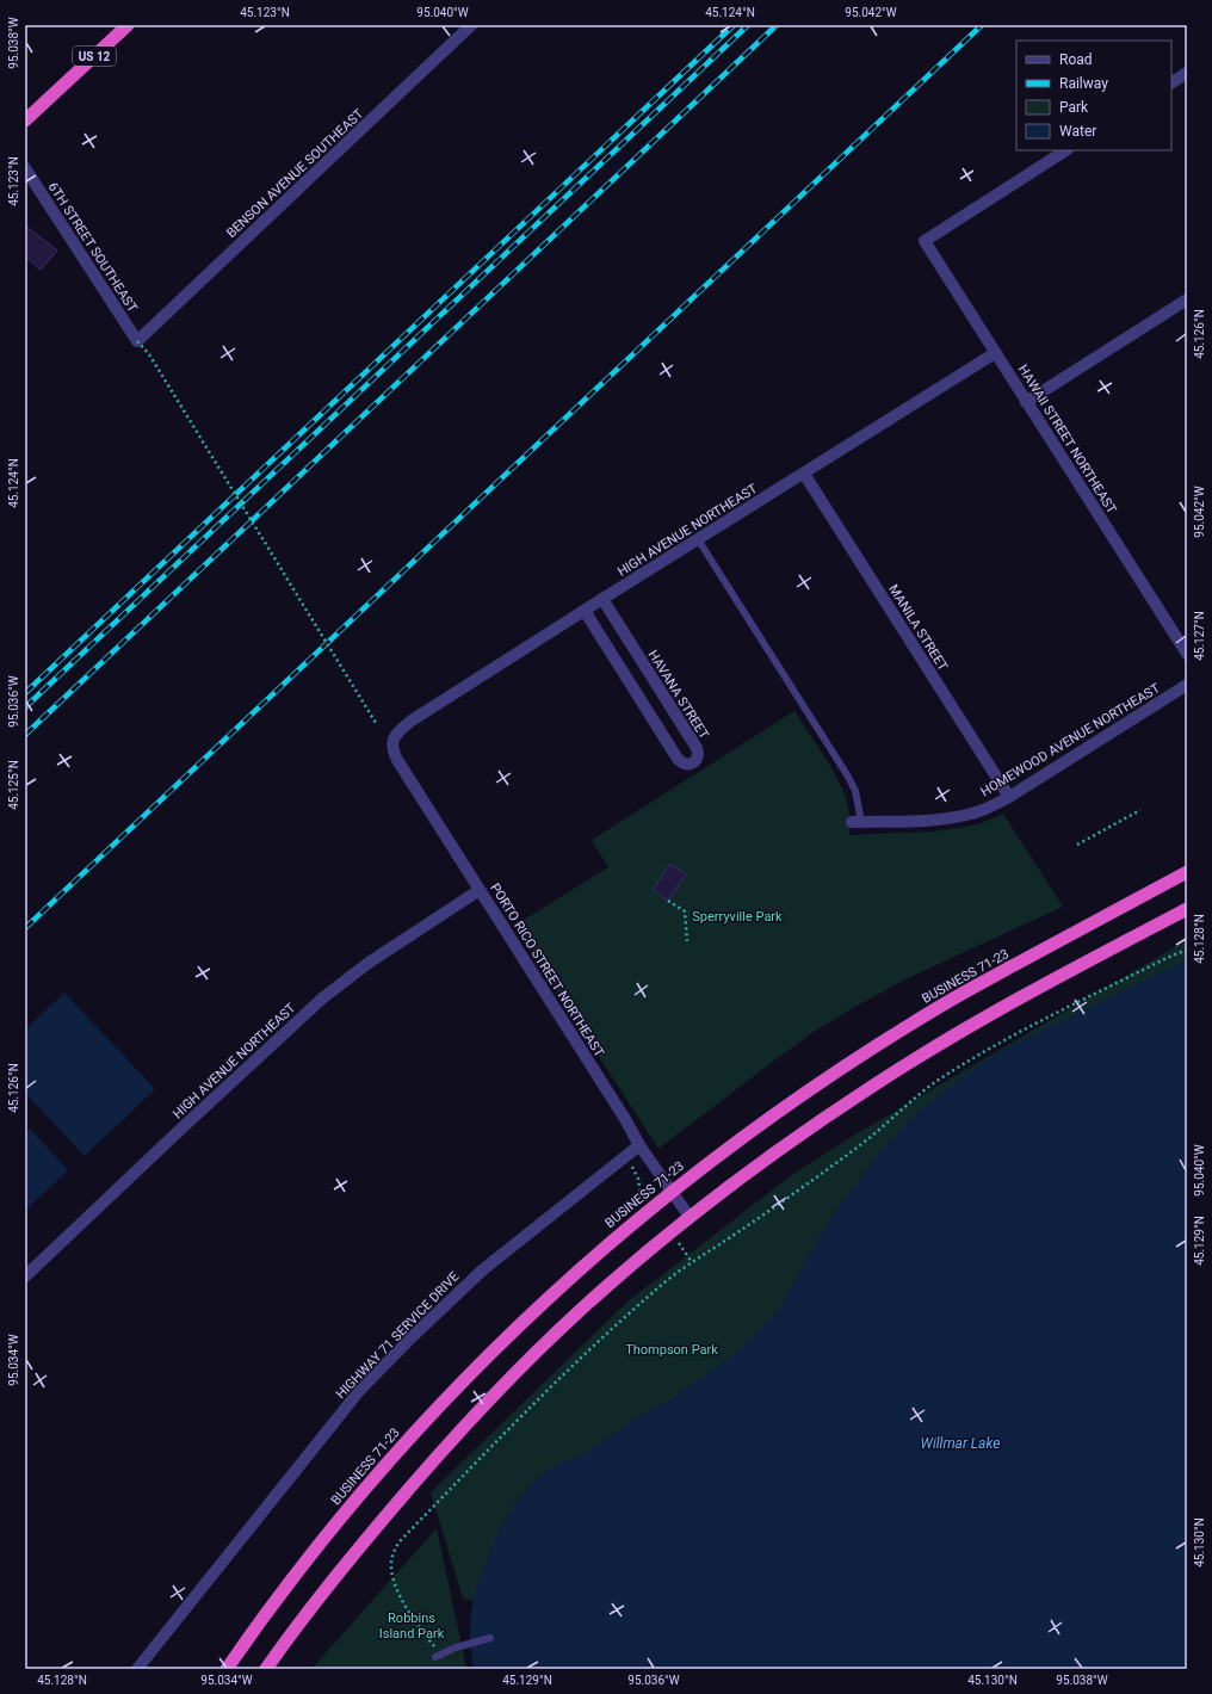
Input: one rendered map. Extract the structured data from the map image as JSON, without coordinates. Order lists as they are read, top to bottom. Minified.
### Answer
{"streets":{"highway":["US 12","BUSINESS 71-23"],"street":["BENSON AVENUE SOUTHEAST","6TH STREET SOUTHEAST","HAWAII STREET NORTHEAST","HIGH AVENUE NORTHEAST","MANILA STREET","HAVANA STREET","HOMEWOOD AVENUE NORTHEAST","PORTO RICO STREET NORTHEAST","HIGHWAY 71 SERVICE DRIVE"]},"crossings":[["BENSON AVENUE SOUTHEAST","6TH STREET SOUTHEAST"],["HAWAII STREET NORTHEAST","HIGH AVENUE NORTHEAST"],["HIGH AVENUE NORTHEAST","MANILA STREET"],["HIGH AVENUE NORTHEAST","HAVANA STREET"],["HIGH AVENUE NORTHEAST","PORTO RICO STREET NORTHEAST"],["MANILA STREET","HOMEWOOD AVENUE NORTHEAST"],["PORTO RICO STREET NORTHEAST","BUSINESS 71-23"],["PORTO RICO STREET NORTHEAST","HIGHWAY 71 SERVICE DRIVE"]],"water":["Willmar Lake"],"parks":["Sperryville Park","Thompson Park","Robbins Island Park"],"legend":["Road","Railway","Park","Water"],"coordinates":["45.123°N","95.040°W","45.124°N","95.042°W","95.038°W","45.126°N","45.127°N","95.036°W","45.125°N","45.128°N","45.129°N","95.034°W","45.130°N"]}
